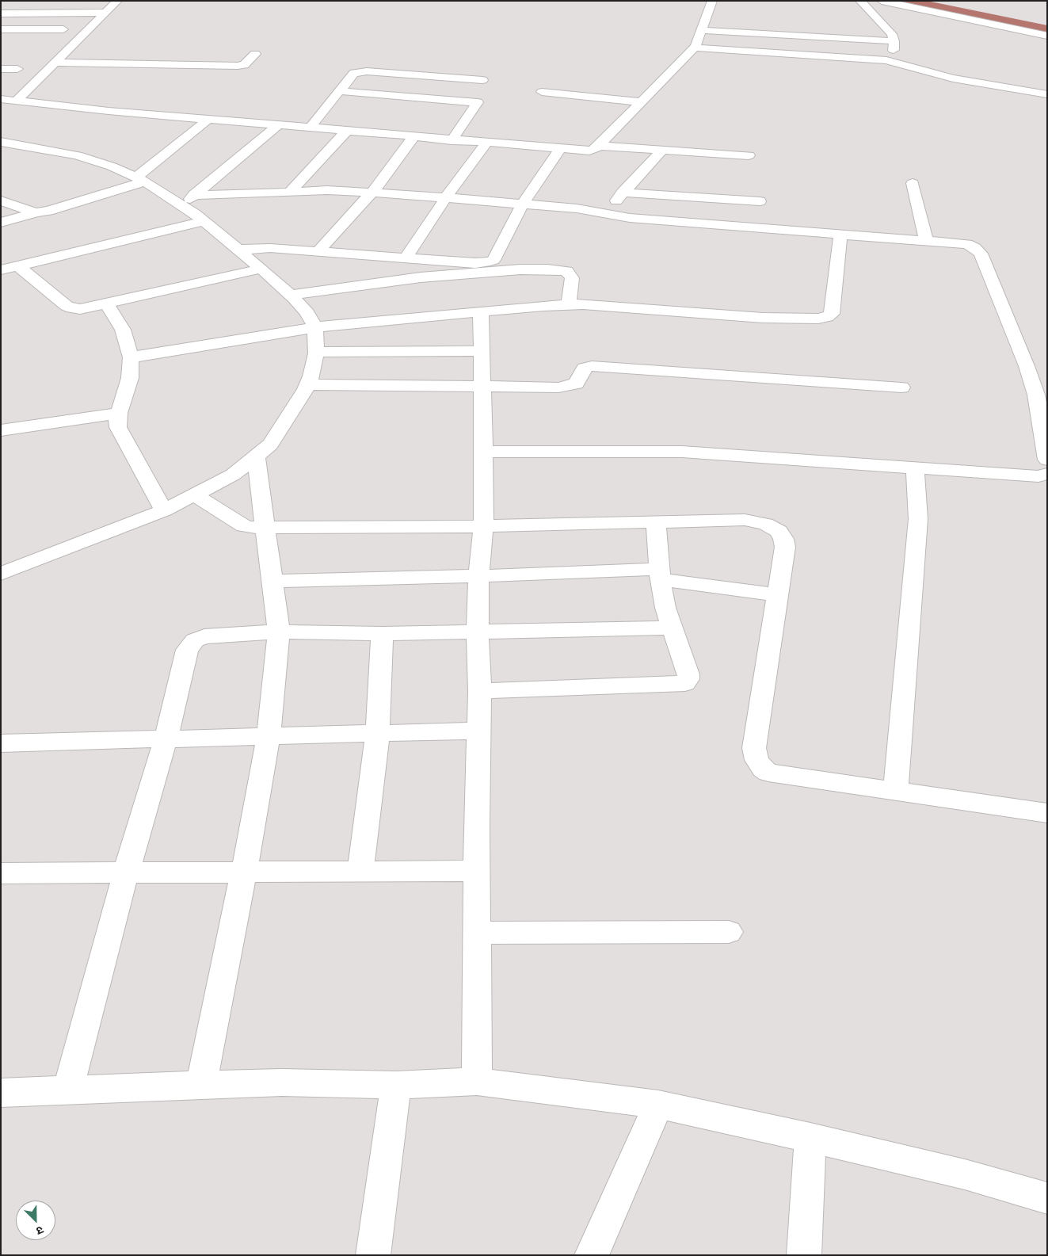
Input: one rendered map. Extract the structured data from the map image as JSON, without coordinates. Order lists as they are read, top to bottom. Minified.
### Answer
{"north":"bottom right"}
